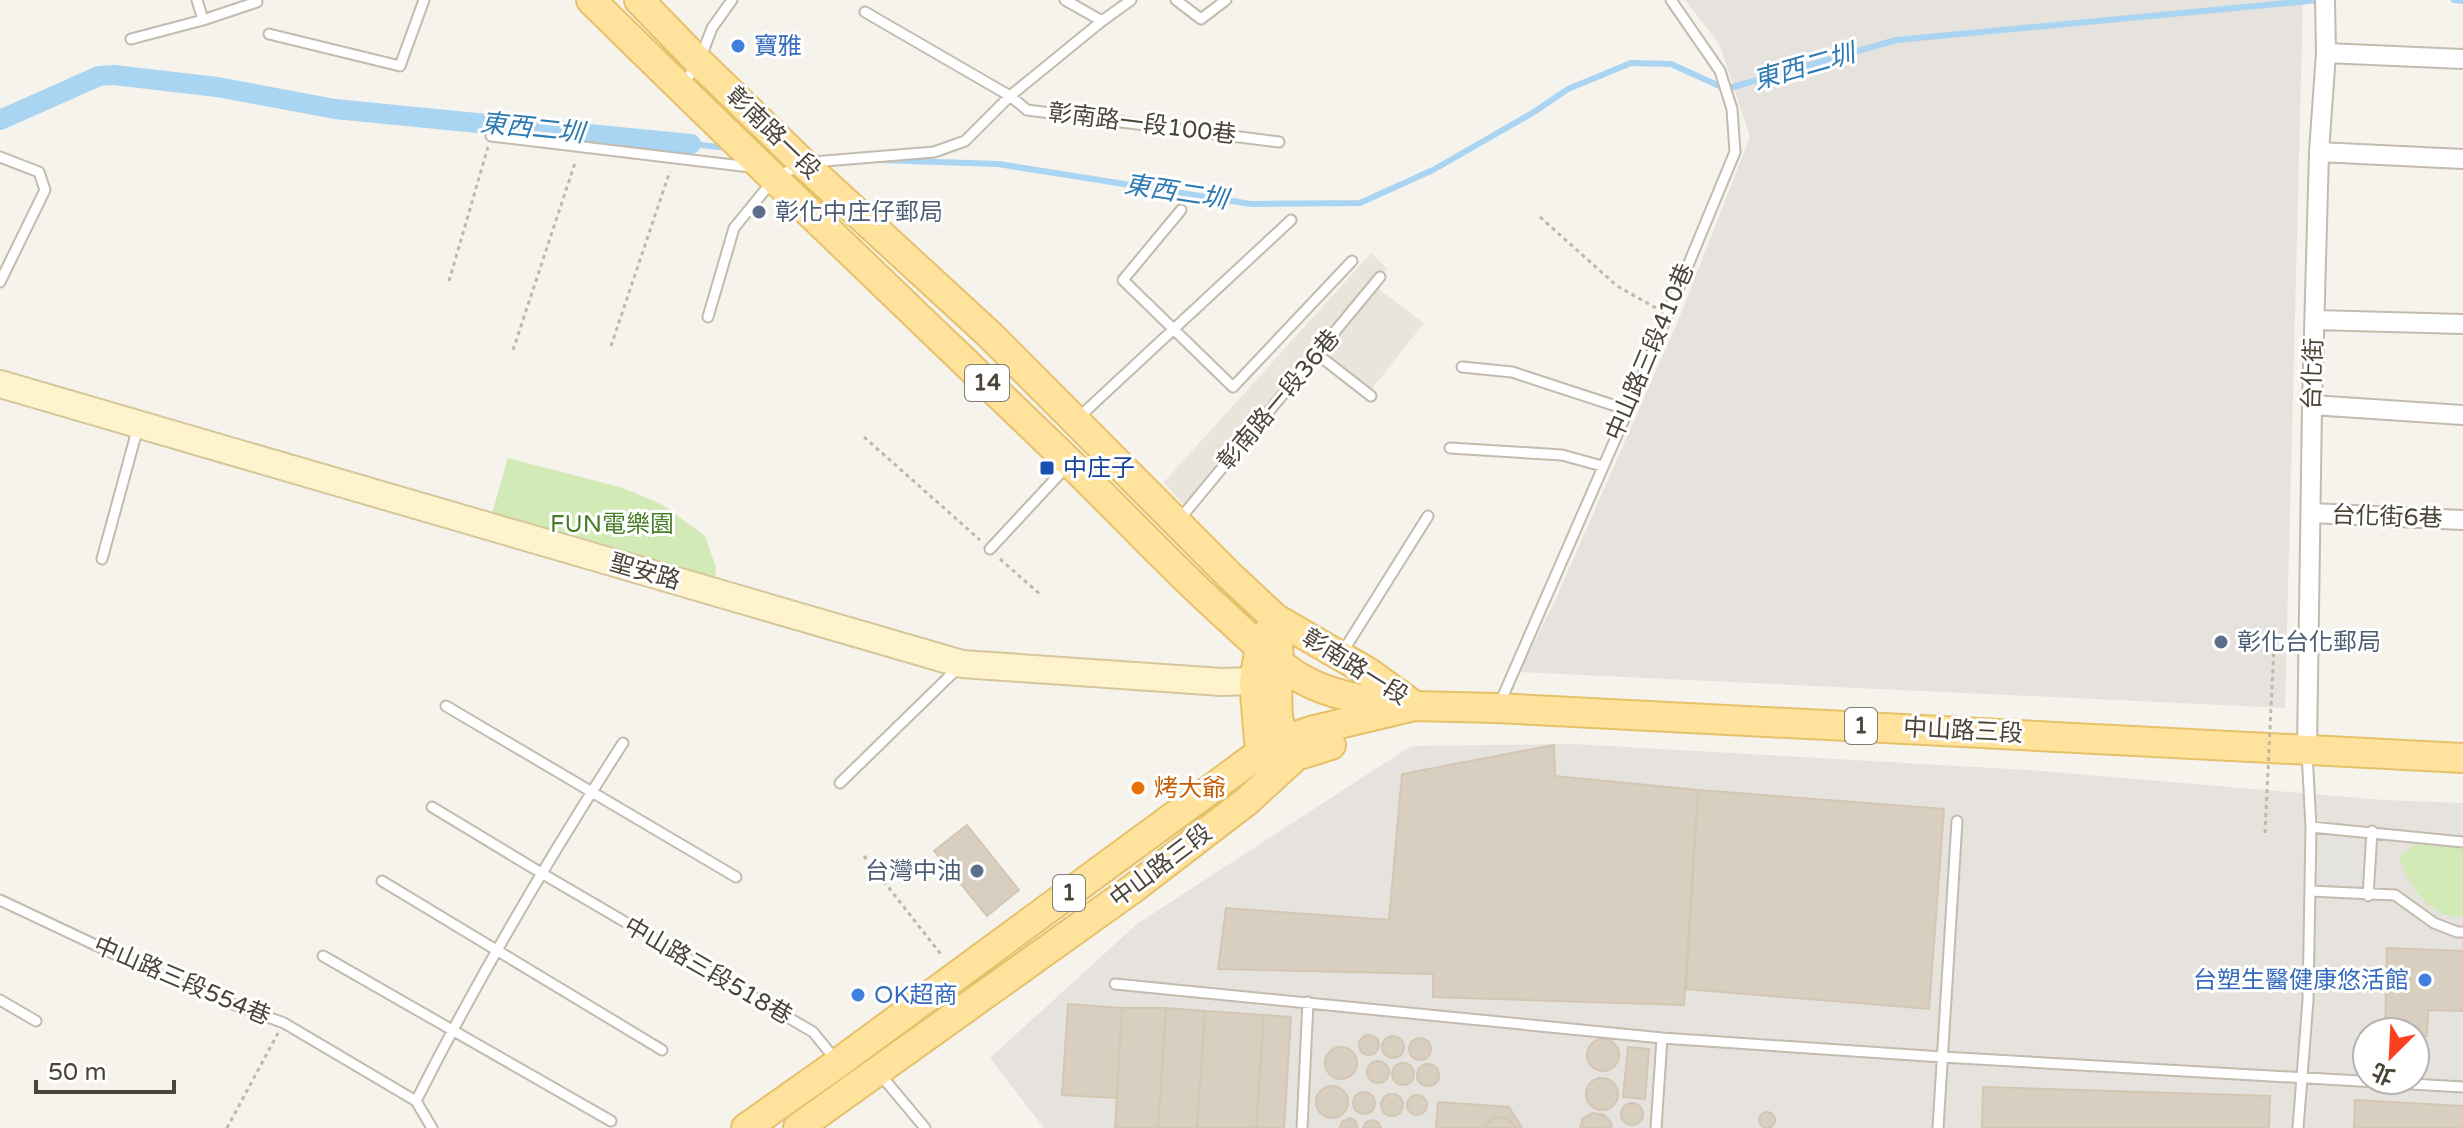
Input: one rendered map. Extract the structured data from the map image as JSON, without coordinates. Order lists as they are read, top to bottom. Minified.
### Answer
{"streets":{"main road":["彰南路一段","14","1","中山路三段"],"street":["台化街","台化街6巷","聖安路"],"lane":["彰南路一段100巷","中山路三段410巷","彰南路一段36巷","中山路三段518巷","中山路三段554巷"]},"crossings":[["彰南路一段100巷","彰南路一段"],["彰南路一段","彰南路一段36巷"],["彰南路一段","聖安路"],["彰南路一段","中山路三段"],["中山路三段410巷","中山路三段"],["台化街","台化街6巷"],["台化街","中山路三段"],["中山路三段","中山路三段518巷"]],"water":["東西二圳"],"parks":["FUN電樂園"],"places":{"other":["寶雅","彰化中庄仔郵局","彰化台化郵局","烤大爺","台灣中油","台塑生醫健康悠活館","OK超商"],"transit":["中庄子"]},"scale_bar":"50 m","north":"bottom left"}
